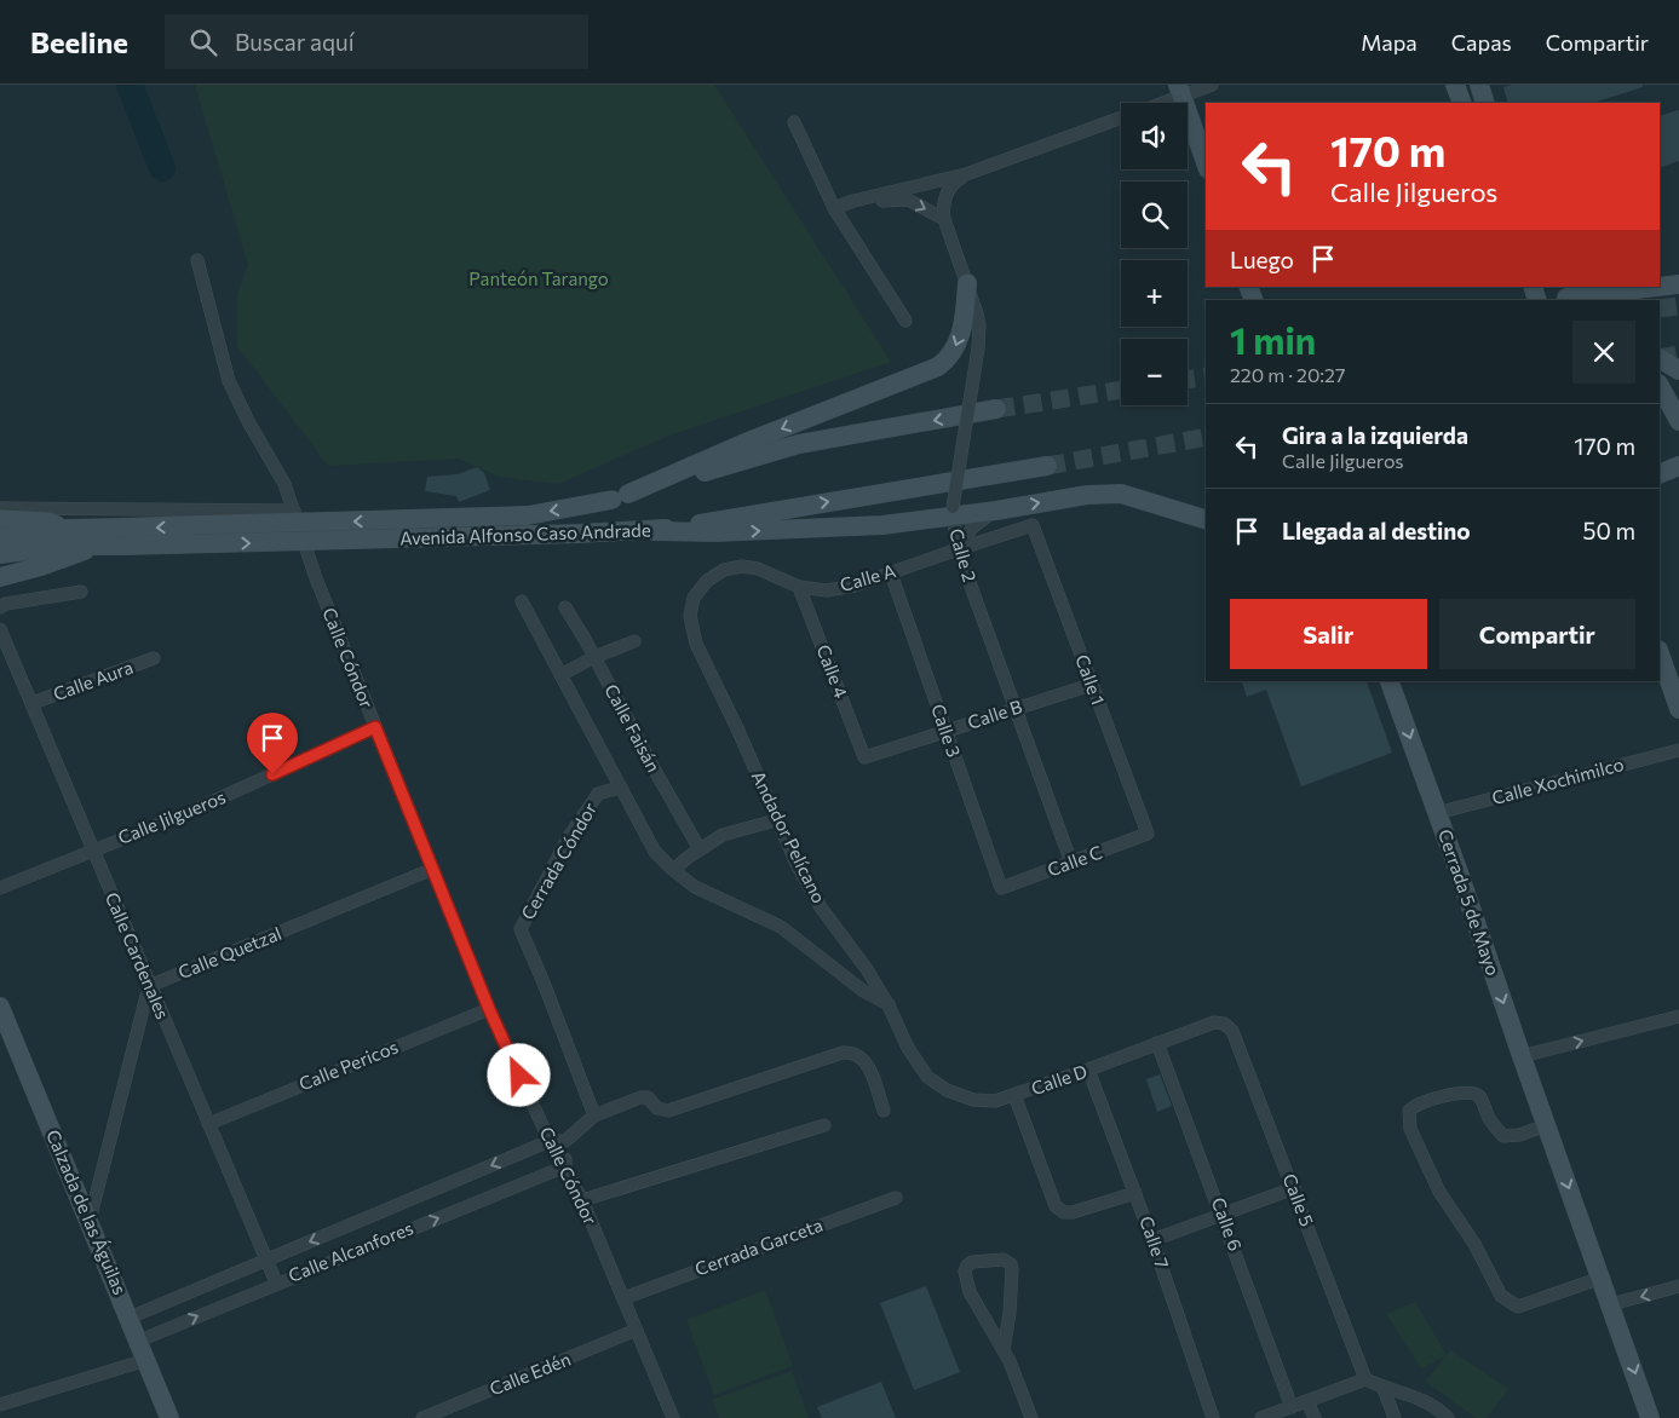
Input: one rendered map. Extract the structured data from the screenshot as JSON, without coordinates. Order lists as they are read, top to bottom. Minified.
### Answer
{"streets":{"main road":["Avenida Alfonso Caso Andrade","Cerrada 5 de Mayo","Calzada de las Águilas"],"street":["Calle 2","Calle A","Calle Cóndor","Calle 4","Calle 1","Calle Aura","Calle B","Calle Faisán","Calle 3","Calle Xochimilco","Calle Jilgueros","Andador Pelícano","Cerrada Cóndor","Calle C","Calle Quetzal","Calle Cardenales","Calle Pericos","Calle D","Calle 5","Calle 6","Calle 7","Cerrada Garceta","Calle Alcanfores","Calle Edén"]},"crossings":[["Calle 2","Calle A"],["Calle 2","Calle B"],["Calle 2","Calle C"],["Calle A","Calle 4"],["Calle A","Calle 1"],["Calle A","Calle 3"],["Calle A","Andador Pelícano"],["Calle Cóndor","Calle Jilgueros"],["Calle Cóndor","Calle Quetzal"],["Calle Cóndor","Calle Pericos"],["Calle Cóndor","Cerrada Garceta"],["Calle Cóndor","Calle Alcanfores"],["Calle Cóndor","Calle Edén"],["Calle 4","Calle B"],["Calle 1","Calle B"],["Calle 1","Calle C"],["Calle Aura","Calle Cardenales"],["Calle B","Calle 3"],["Calle 3","Calle C"],["Calle Xochimilco","Cerrada 5 de Mayo"],["Calle Jilgueros","Calle Cardenales"],["Andador Pelícano","Calle D"],["Calle Quetzal","Calle Cardenales"],["Calle Cardenales","Calle Pericos"],["Calle Cardenales","Calle Alcanfores"],["Calle D","Calle 5"],["Calle D","Calle 6"],["Calle D","Calle 7"],["Calzada de las Águilas","Calle Alcanfores"]],"one_way":["Cerrada 5 de Mayo"],"parks":["Panteón Tarango"],"page":{"header":"Beeline","search":"Buscar aquí","nav":["Mapa","Capas","Compartir"],"map_buttons":["+","−"],"turn":["170 m","Calle Jilgueros"],"then":"Luego","heading":["1 min","220 m · 20:27"],"list":[{"name":"Gira a la izquierda","note":"Calle Jilgueros","value":"170 m"},{"name":"Llegada al destino","value":"50 m"}],"buttons":["Salir","Compartir"]}}
